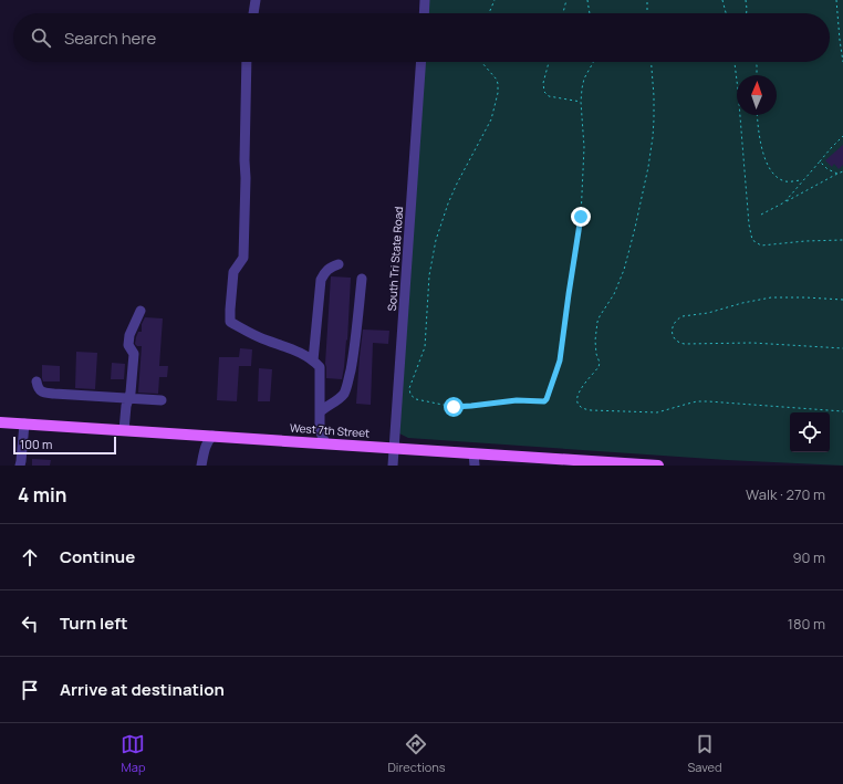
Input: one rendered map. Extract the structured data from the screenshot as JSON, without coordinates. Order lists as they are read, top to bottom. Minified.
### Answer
{"streets":{"main road":["West 7th Street"],"street":["South Tri State Road"]},"crossings":[["South Tri State Road","West 7th Street"]],"scale_bar":"100 m","north":"top","page":{"search":"Search here","scale":"100 m","heading":["4 min","Walk · 270 m"],"list":[["Continue","90 m"],["Turn left","180 m"],"Arrive at destination"],"nav":["Map","Directions","Saved"]}}
